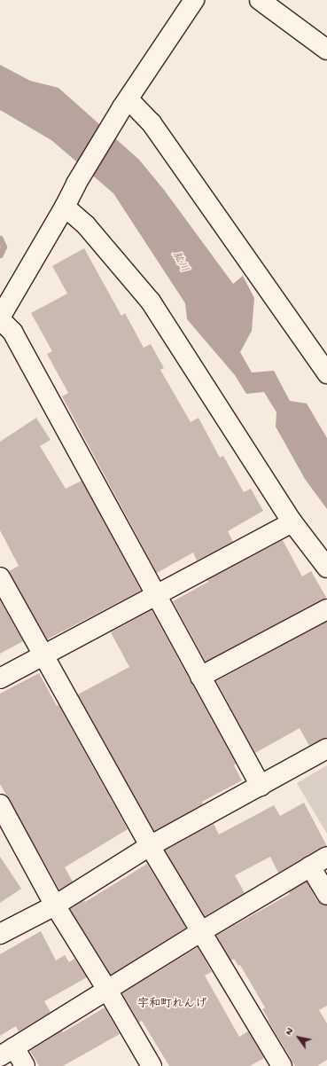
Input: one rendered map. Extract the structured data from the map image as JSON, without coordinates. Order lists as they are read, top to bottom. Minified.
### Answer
{"districts":["宇和町れんげ"],"water":["肱川"],"north":"top left"}
